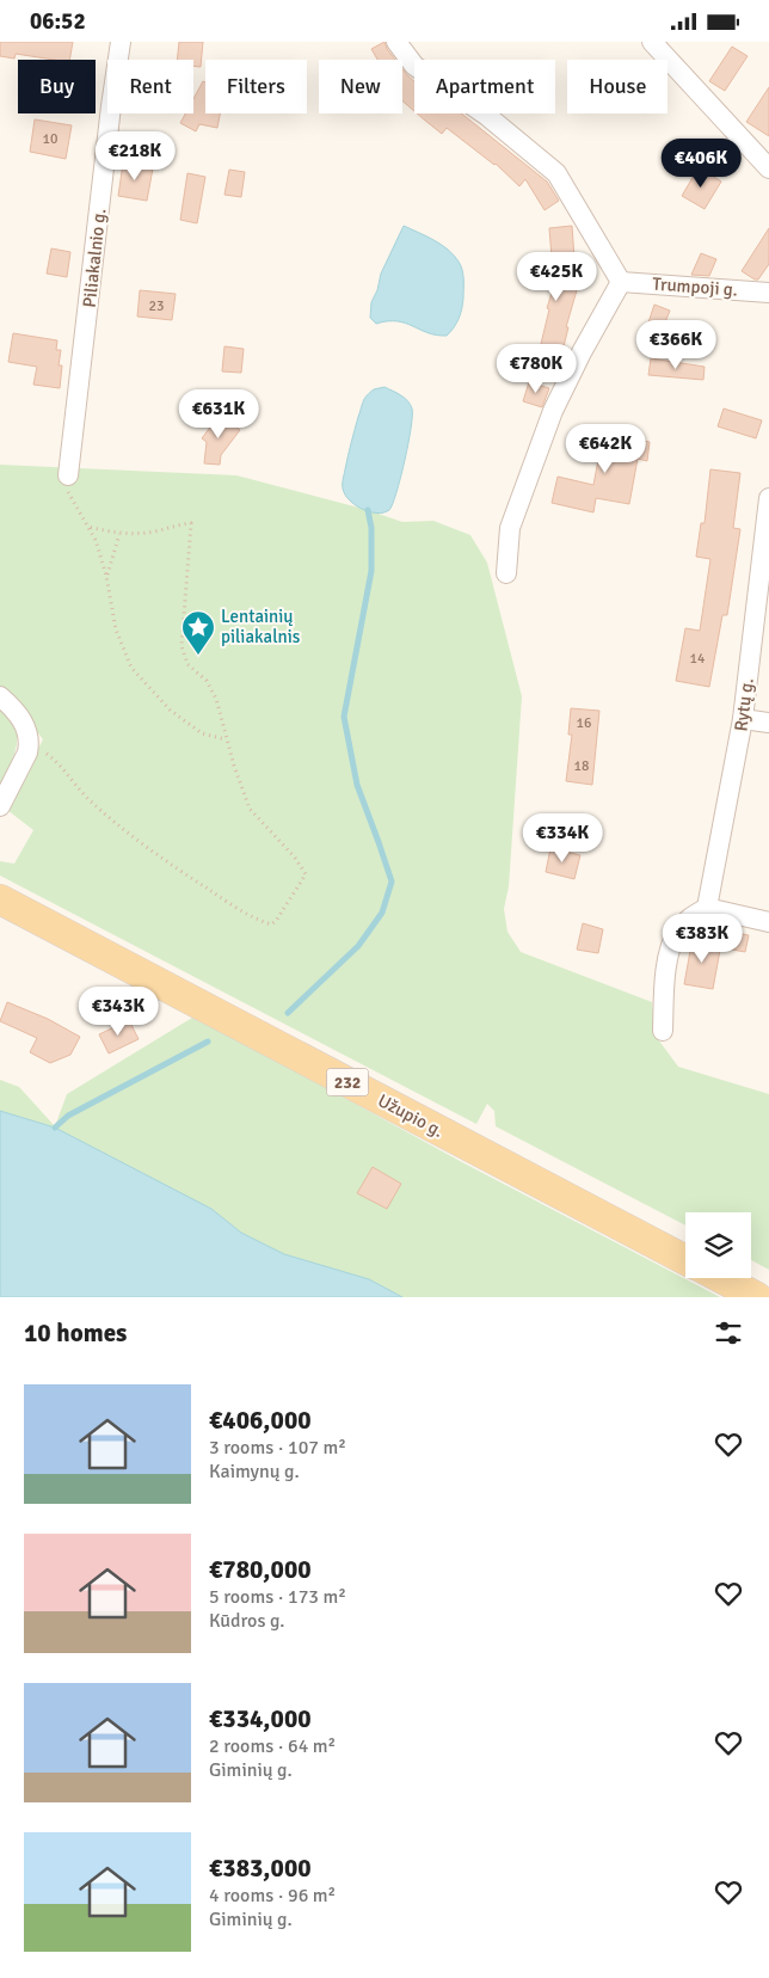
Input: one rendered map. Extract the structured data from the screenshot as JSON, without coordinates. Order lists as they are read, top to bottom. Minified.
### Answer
{"streets":{"main road":["232","Užupio g."],"street":["Piliakalnio g.","Trumpoji g.","Rytų g."]},"places":{"place":["Lentainių piliakalnis"]},"house_numbers":["10","23","14","16","18"],"page":{"status":"06:52","chip":["Buy","Rent","Filters","New","Apartment","House"],"price":["€218K","€406K","€425K","€366K","€780K","€631K","€642K","€334K","€383K","€343K"],"heading":"10 homes","list":[{"name":"€406,000","note":"3 rooms · 107 m² · Kaimynų g."},{"name":"€780,000","note":"5 rooms · 173 m² · Kūdros g."},{"name":"€334,000","note":"2 rooms · 64 m² · Giminių g."},{"name":"€383,000","note":"4 rooms · 96 m² · Giminių g."}]}}
